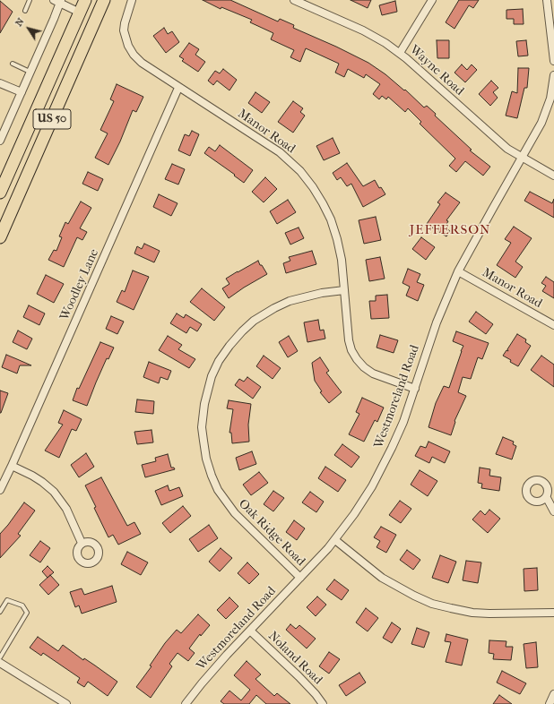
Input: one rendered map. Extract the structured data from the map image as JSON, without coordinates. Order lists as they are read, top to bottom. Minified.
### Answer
{"streets":{"highway":["US 50"],"street":["Wayne Road","Manor Road","Woodley Lane","Westmoreland Road","Oak Ridge Road","Noland Road"]},"crossings":[["Wayne Road","Westmoreland Road"],["Manor Road","Woodley Lane"],["Manor Road","Westmoreland Road"],["Manor Road","Oak Ridge Road"],["Westmoreland Road","Oak Ridge Road"],["Westmoreland Road","Noland Road"]],"districts":["JEFFERSON"],"north":"top left"}
